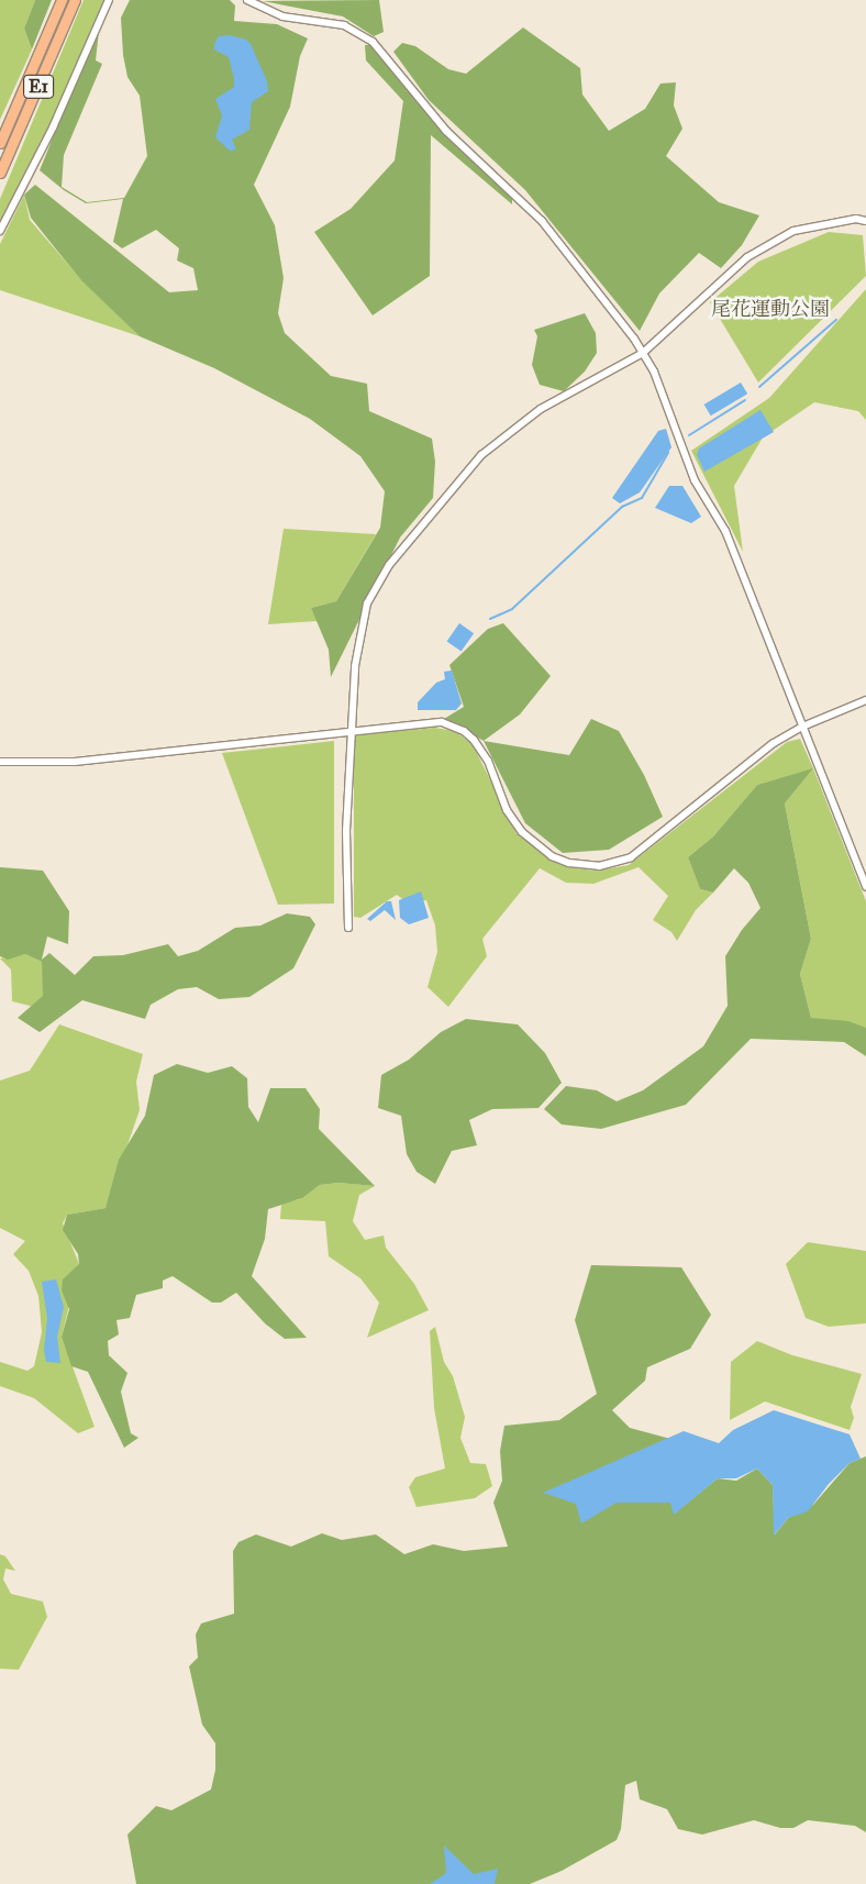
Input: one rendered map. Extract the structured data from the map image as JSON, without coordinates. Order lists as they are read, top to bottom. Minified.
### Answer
{"streets":{"highway":["E1"]},"parks":["尾花運動公園"]}
